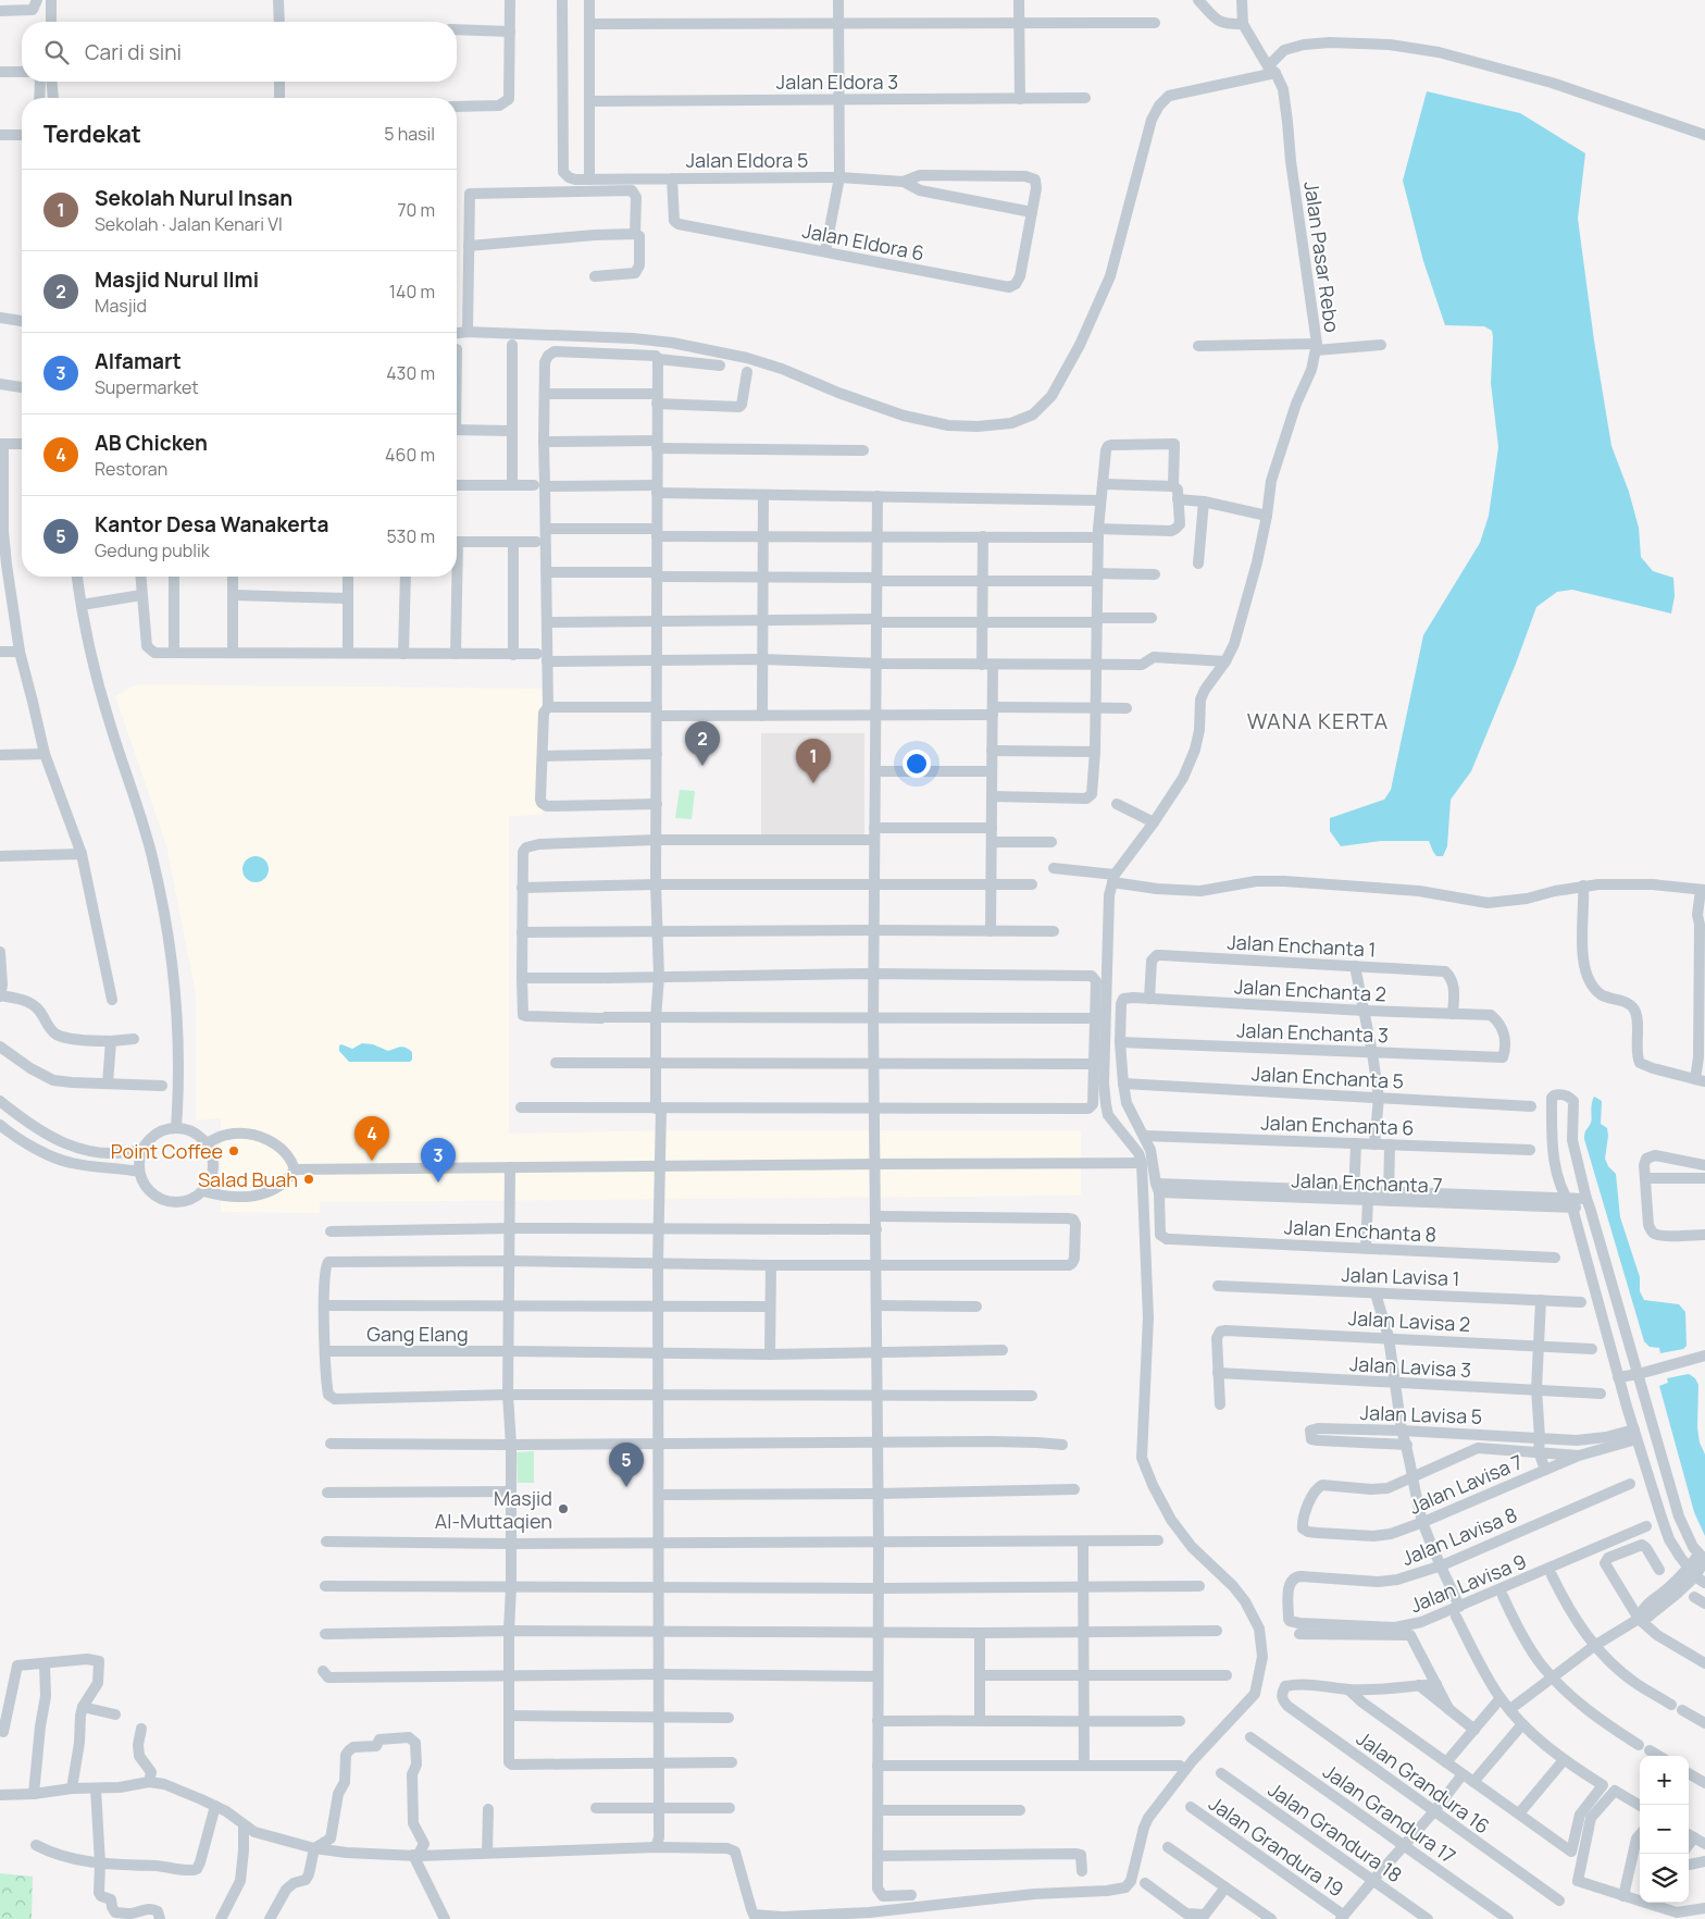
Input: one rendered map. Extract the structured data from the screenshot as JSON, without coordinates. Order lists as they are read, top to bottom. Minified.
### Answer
{"streets":{"street":["Jalan Eldora 3","Jalan Eldora 5","Jalan Eldora 6","Jalan Pasar Rebo","Jalan Enchanta 1","Jalan Enchanta 2","Jalan Enchanta 3","Jalan Enchanta 5","Jalan Enchanta 6","Jalan Enchanta 7","Jalan Enchanta 8","Jalan Lavisa 1","Jalan Lavisa 2","Gang Elang","Jalan Lavisa 3","Jalan Lavisa 5","Jalan Lavisa 7","Jalan Lavisa 8","Jalan Lavisa 9","Jalan Grandura 16","Jalan Grandura 17","Jalan Grandura 18","Jalan Grandura 19"]},"crossings":[["Jalan Eldora 5","Jalan Eldora 6"],["Jalan Enchanta 1","Jalan Enchanta 2"],["Jalan Enchanta 2","Jalan Enchanta 3"],["Jalan Enchanta 7","Jalan Enchanta 8"],["Jalan Lavisa 2","Jalan Lavisa 3"],["Jalan Lavisa 5","Jalan Lavisa 7"],["Jalan Lavisa 8","Jalan Lavisa 9"]],"districts":["WANA KERTA"],"places":["Point Coffee","Salad Buah","Masjid Al-Muttaqien"],"page":{"search":"Cari di sini","heading":["Terdekat","5 hasil"],"list":[{"mark":"1","name":"Sekolah Nurul Insan","note":"Sekolah · Jalan Kenari VI","value":"70 m"},{"mark":"2","name":"Masjid Nurul Ilmi","note":"Masjid","value":"140 m"},{"mark":"3","name":"Alfamart","note":"Supermarket","value":"430 m"},{"mark":"4","name":"AB Chicken","note":"Restoran","value":"460 m"},{"mark":"5","name":"Kantor Desa Wanakerta","note":"Gedung publik","value":"530 m"}],"pins":["2","1","4","3","5"],"map_buttons":["+","−"]}}
